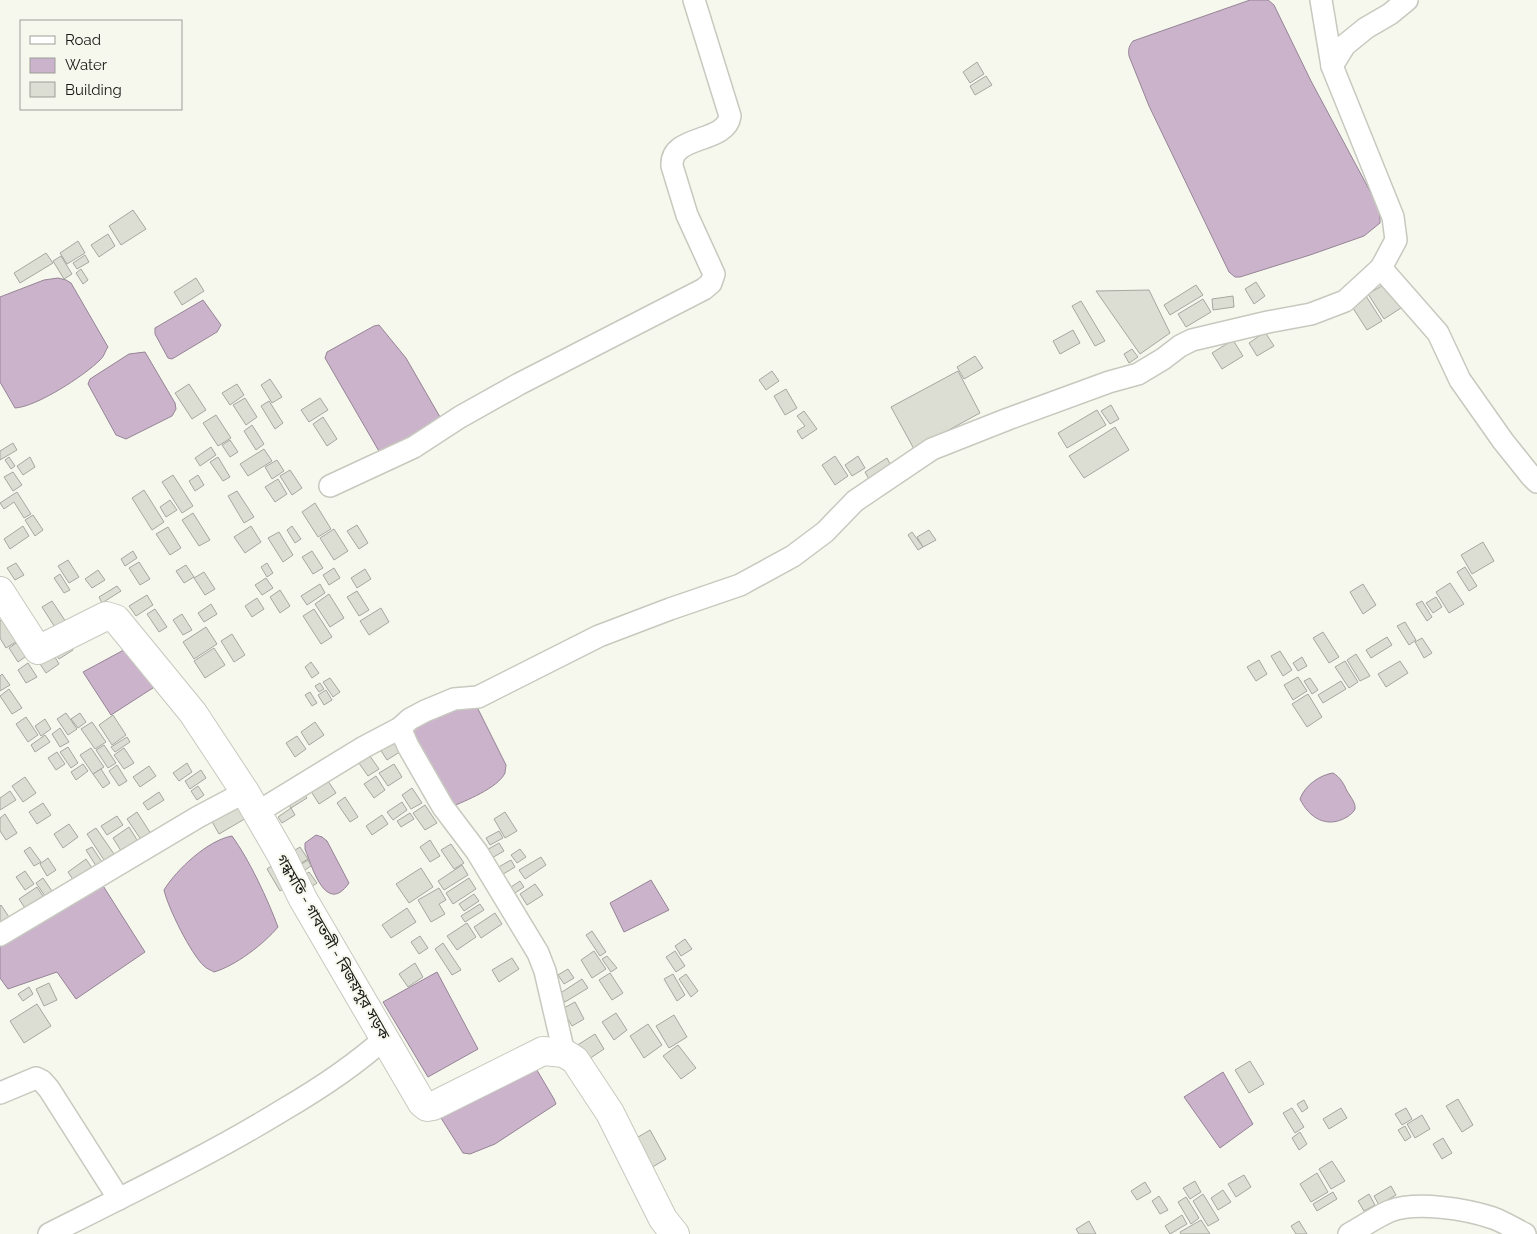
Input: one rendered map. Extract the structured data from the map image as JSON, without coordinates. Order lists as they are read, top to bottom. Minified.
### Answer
{"streets":{"main road":["গন্ধমতি - গাবতলী - বিজয়পুর সড়ক"]},"legend":["Road","Water","Building"]}
